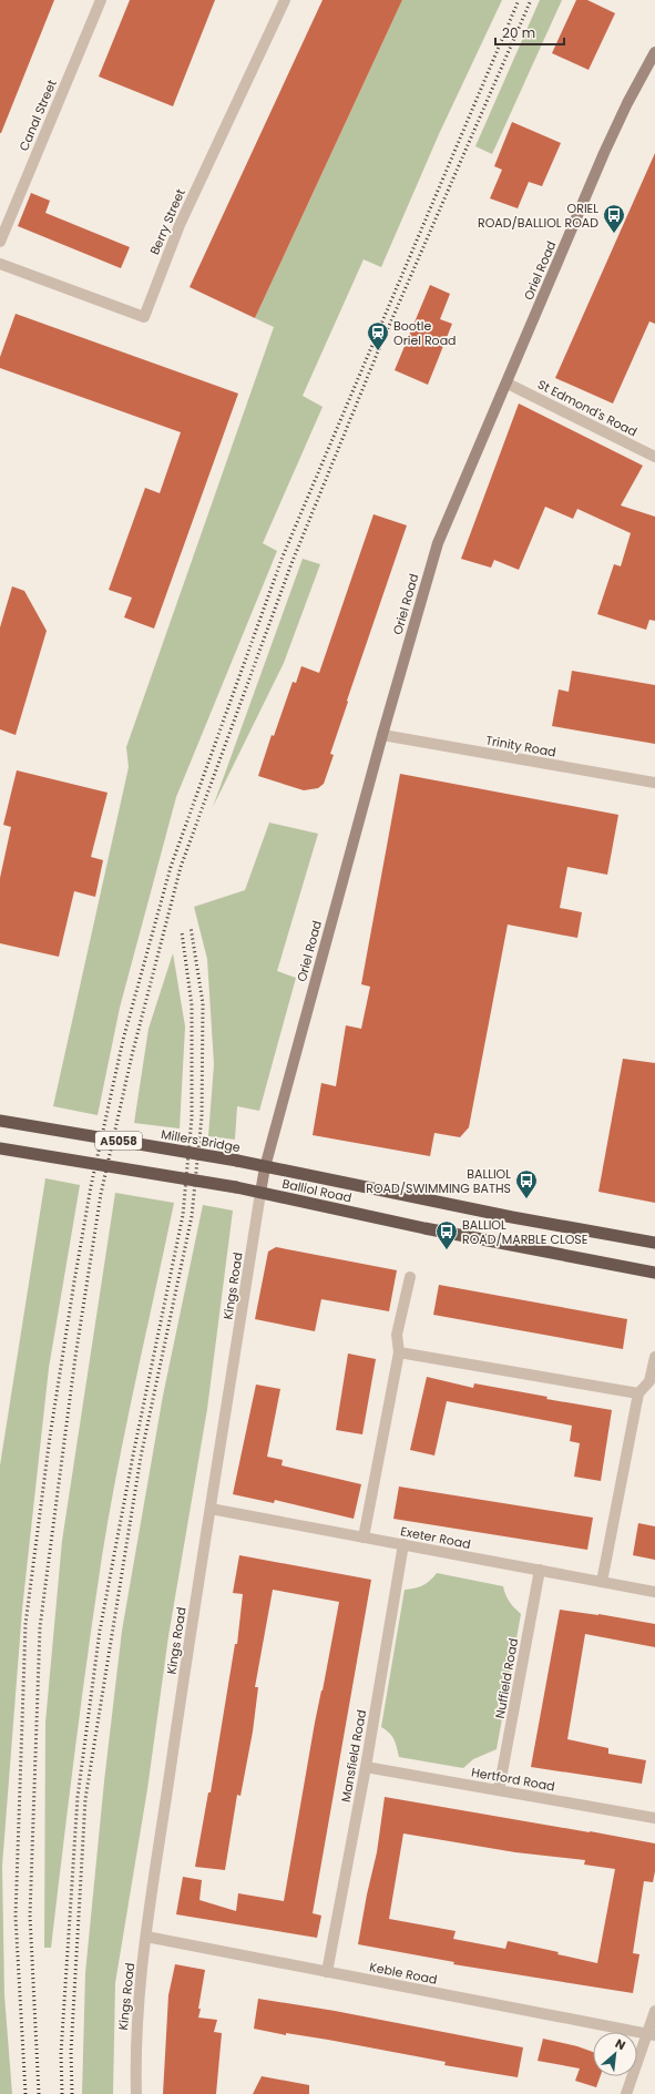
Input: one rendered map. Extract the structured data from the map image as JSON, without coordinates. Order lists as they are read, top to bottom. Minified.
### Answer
{"streets":{"highway":["A5058","Millers Bridge","Balliol Road"],"main road":["Oriel Road"],"street":["Canal Street","Berry Street","St Edmond's Road","Trinity Road","Kings Road","Exeter Road","Nuffield Road","Mansfield Road","Hertford Road","Keble Road"]},"crossings":[["Oriel Road","St Edmond's Road"],["Oriel Road","Trinity Road"],["Oriel Road","A5058"],["Oriel Road","Millers Bridge"],["Oriel Road","Balliol Road"],["Oriel Road","Kings Road"],["A5058","Balliol Road"],["A5058","Kings Road"],["Millers Bridge","Balliol Road"],["Balliol Road","Kings Road"],["Kings Road","Exeter Road"],["Kings Road","Keble Road"],["Exeter Road","Nuffield Road"],["Exeter Road","Mansfield Road"],["Nuffield Road","Hertford Road"],["Mansfield Road","Hertford Road"],["Mansfield Road","Keble Road"]],"places":{"bus stop":["ORIEL ROAD/BALLIOL ROAD","BALLIOL ROAD/SWIMMING BATHS","BALLIOL ROAD/MARBLE CLOSE"],"station":["Bootle Oriel Road"]},"scale_bar":"20 m","north":"top right"}
